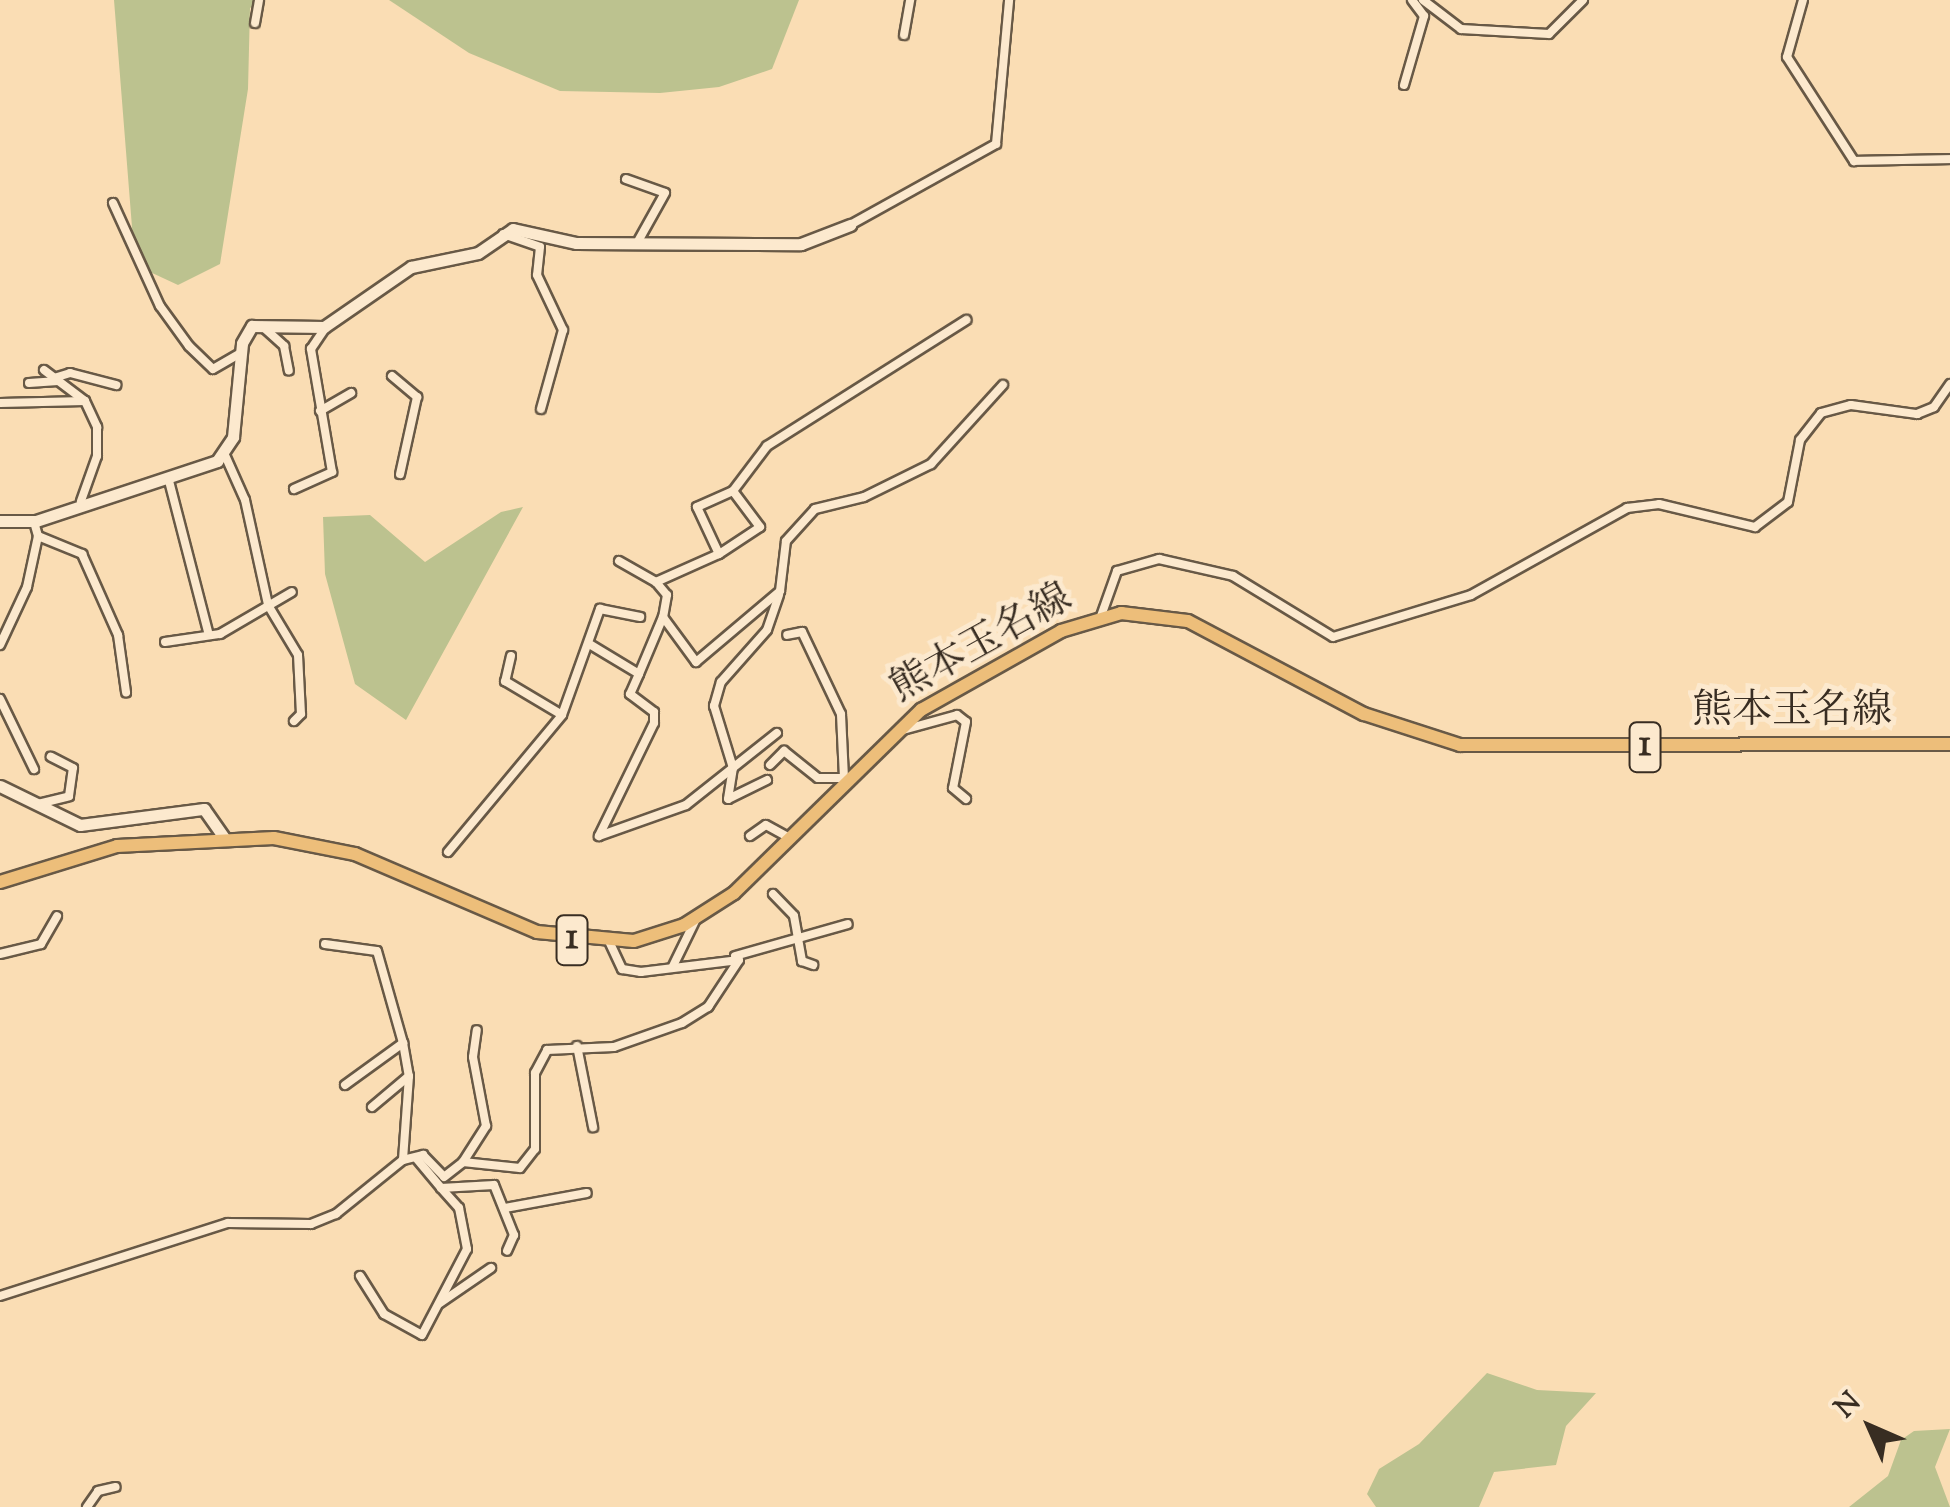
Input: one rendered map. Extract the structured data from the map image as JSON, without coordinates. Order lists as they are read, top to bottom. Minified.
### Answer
{"streets":{"main road":["熊本玉名線","1"]},"north":"top left"}
